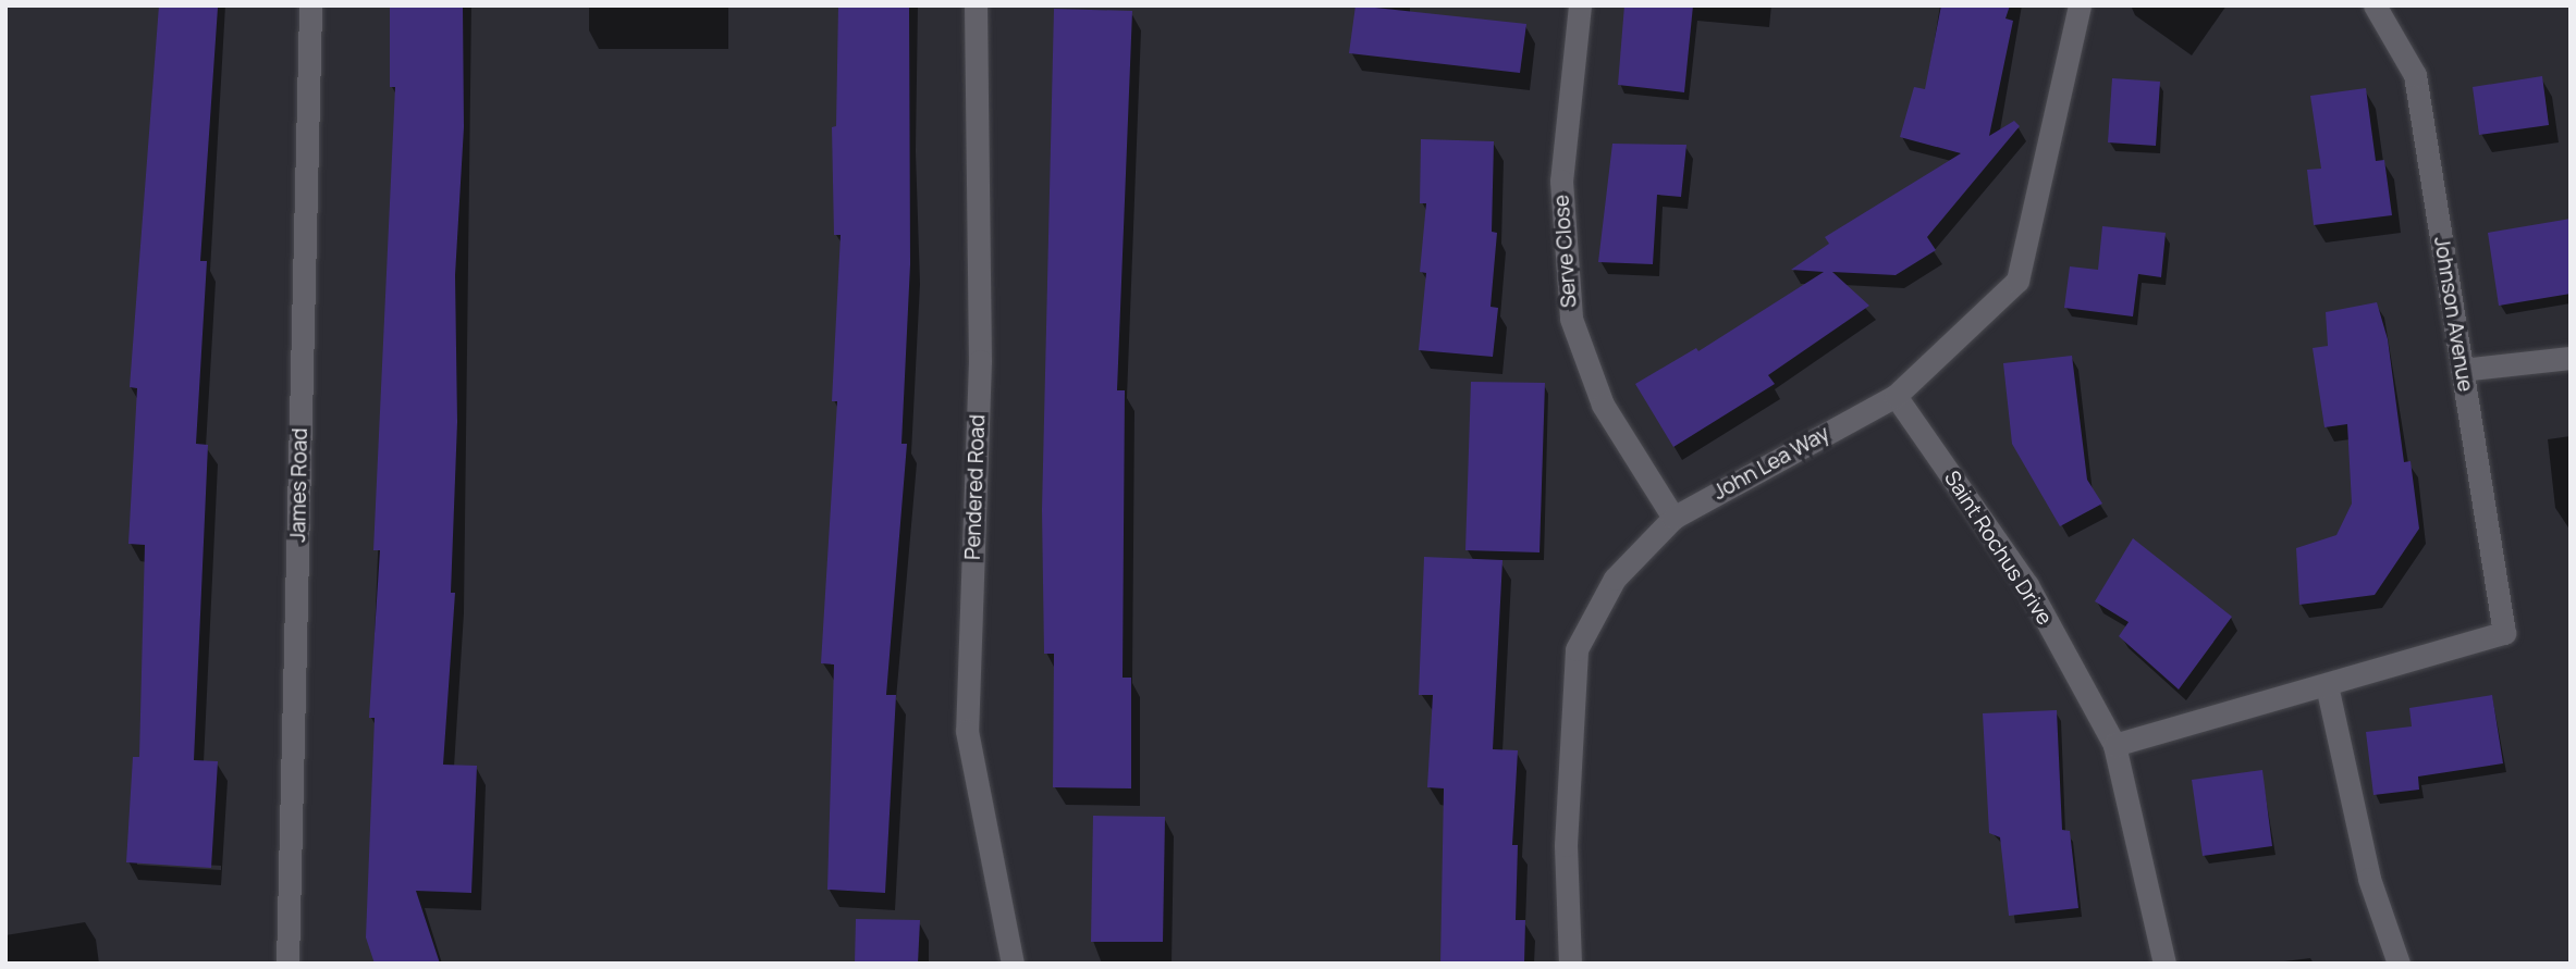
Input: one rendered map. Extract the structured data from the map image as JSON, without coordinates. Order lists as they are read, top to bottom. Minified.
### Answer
{"streets":{"street":["Serve Close","Johnson Avenue","John Lea Way","James Road","Pendered Road","Saint Rochus Drive"]},"crossings":[["Serve Close","John Lea Way"],["John Lea Way","Saint Rochus Drive"]]}
